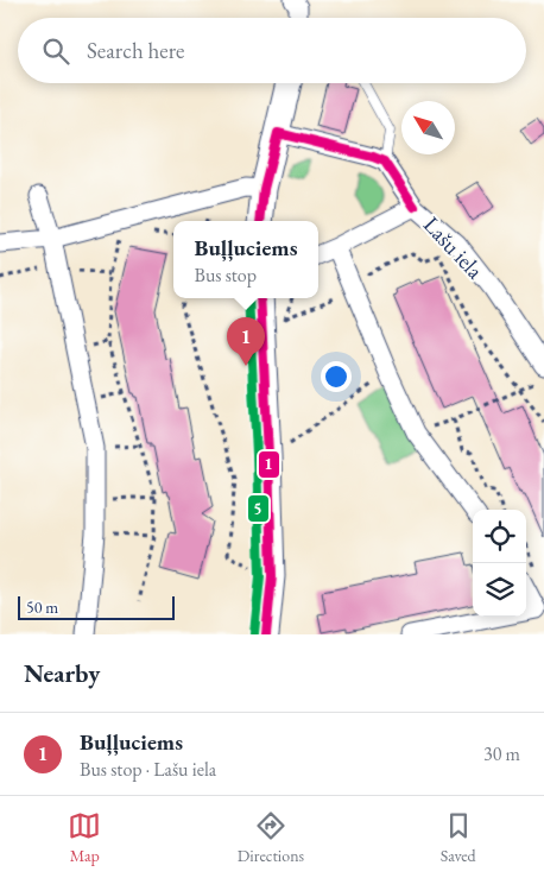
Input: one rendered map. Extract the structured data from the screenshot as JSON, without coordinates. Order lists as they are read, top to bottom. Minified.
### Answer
{"streets":{"street":["Lašu iela"]},"lines":["transit line 1","transit line 5"],"scale_bar":"50 m","north":"top left","page":{"search":"Search here","popup":["Buļļuciems","Bus stop"],"pins":"1","scale":"50 m","heading":"Nearby","list":[{"mark":"1","name":"Buļļuciems","note":"Bus stop · Lašu iela","value":"30 m"}],"nav":["Map","Directions","Saved"]}}
